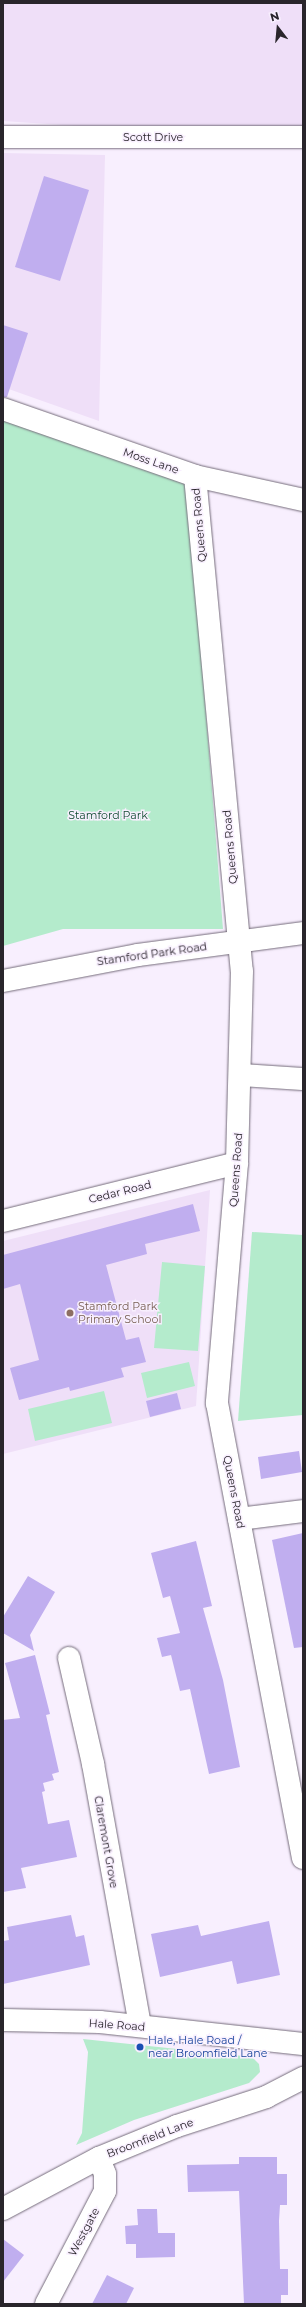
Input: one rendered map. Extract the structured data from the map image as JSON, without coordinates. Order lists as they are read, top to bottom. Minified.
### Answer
{"streets":{"street":["Scott Drive","Moss Lane","Queens Road","Stamford Park Road","Cedar Road","Claremont Grove","Hale Road","Broomfield Lane","Westgate"]},"crossings":[["Moss Lane","Queens Road"],["Queens Road","Stamford Park Road"],["Queens Road","Cedar Road"],["Claremont Grove","Hale Road"],["Broomfield Lane","Westgate"]],"parks":["Stamford Park"],"places":["Stamford Park Primary School","Hale, Hale Road / near Broomfield Lane"],"north":"top"}
